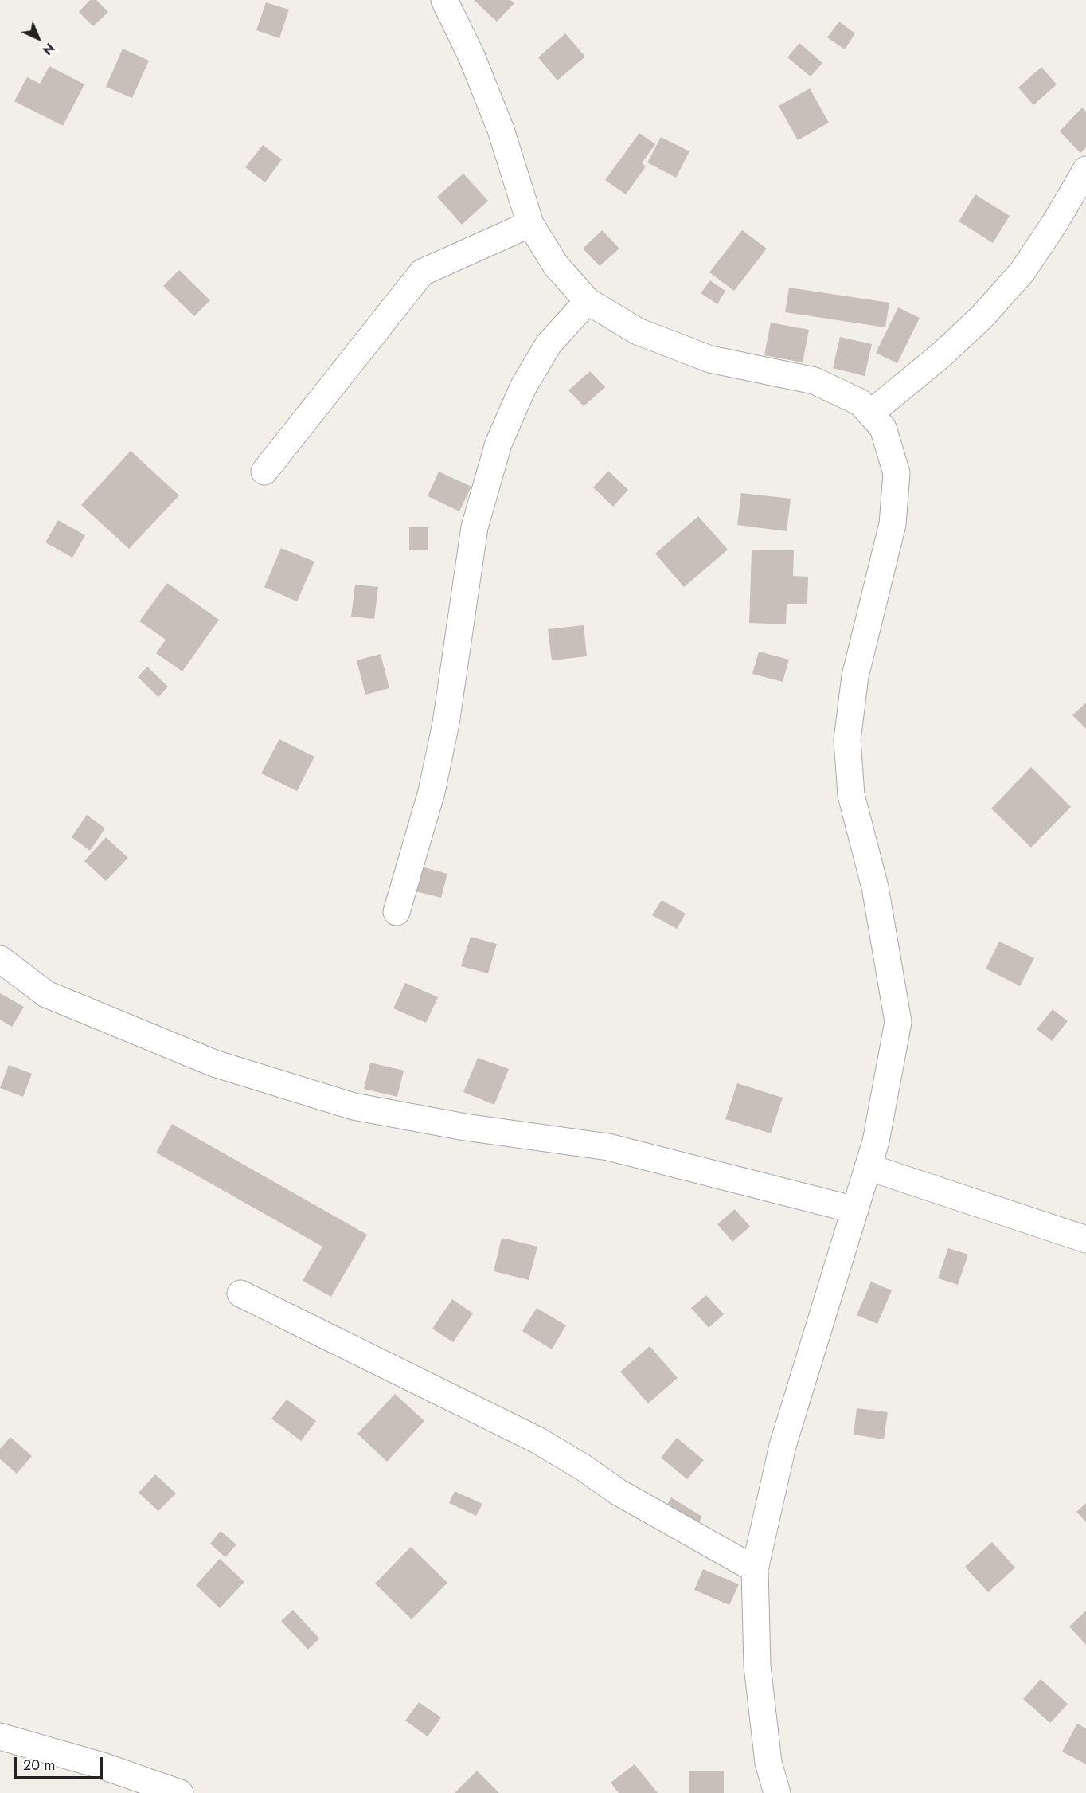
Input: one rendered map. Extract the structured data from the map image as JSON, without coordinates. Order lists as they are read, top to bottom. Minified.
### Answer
{"scale_bar":"20 m","north":"bottom right"}
